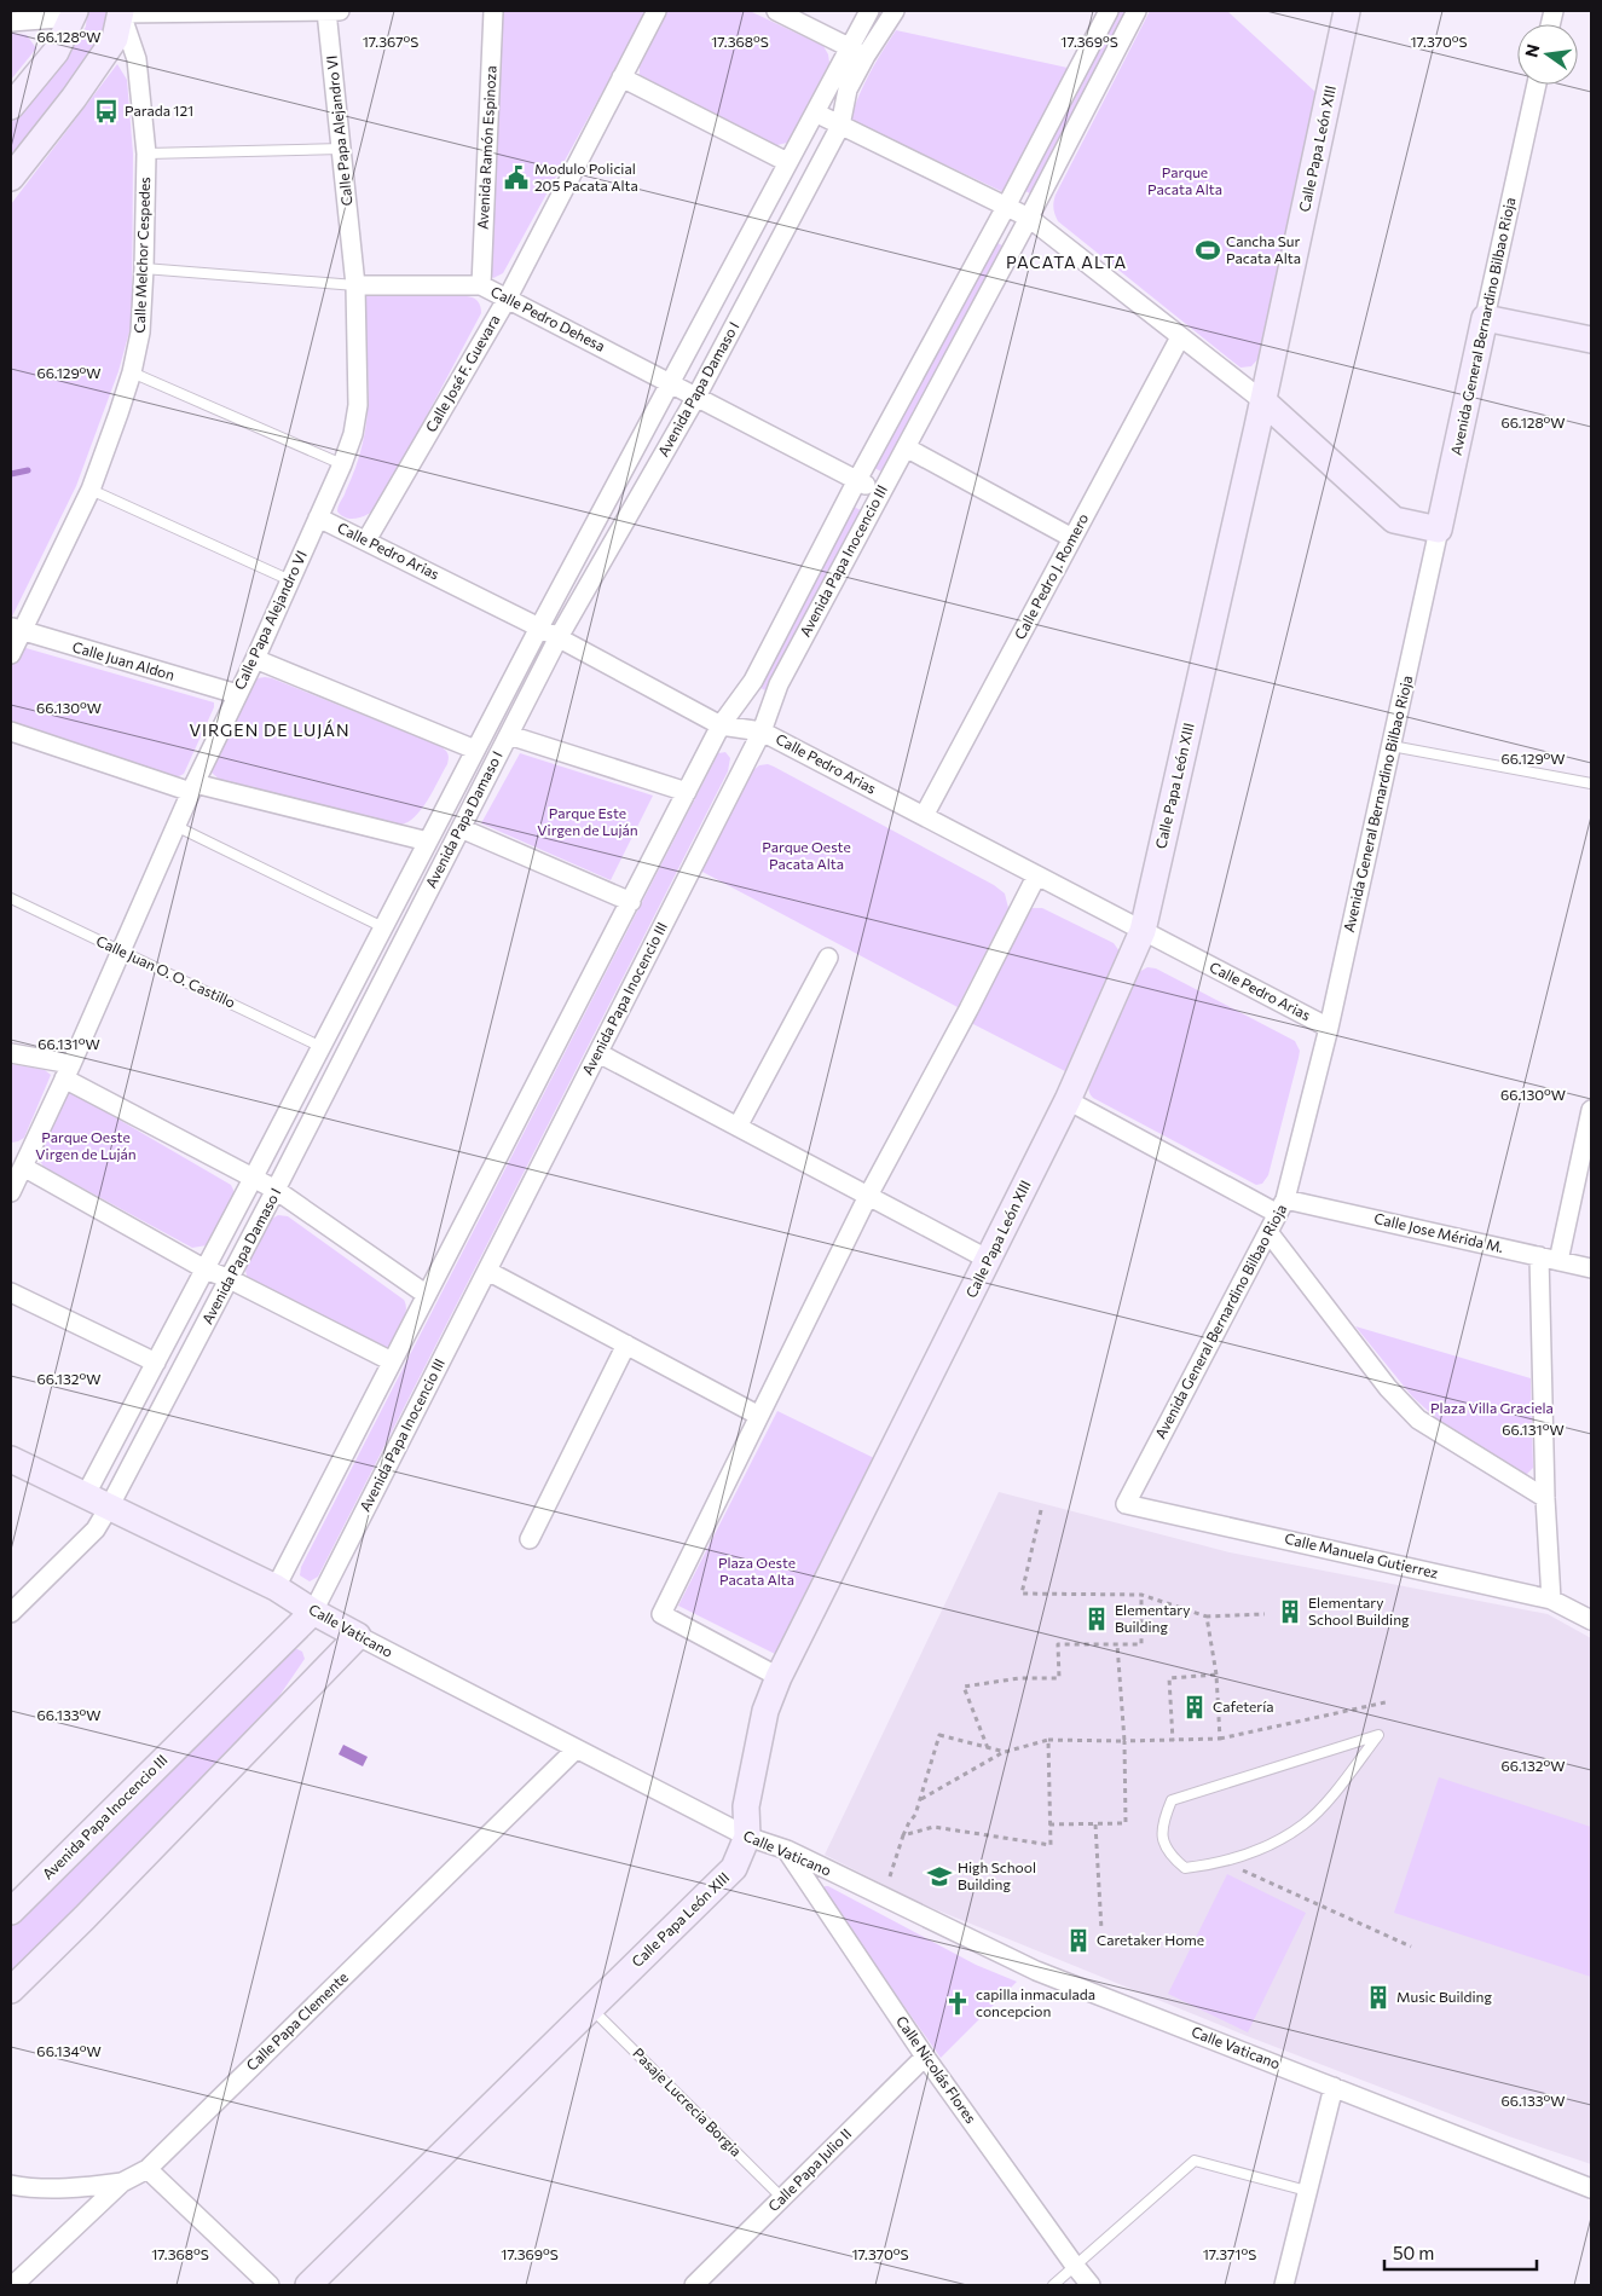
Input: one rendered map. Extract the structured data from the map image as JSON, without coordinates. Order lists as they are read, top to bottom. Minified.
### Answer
{"streets":{"street":["Calle Papa Alejandro VI","Avenida Ramón Espinoza","Calle Papa León XIII","Calle Melchor Cespedes","Calle Pedro Dehesa","Avenida General Bernardino Bilbao Rioja","Calle José F. Guevara","Avenida Papa Damaso I","Calle Pedro Arias","Avenida Papa Inocencio III","Calle Pedro J. Romero","Calle Juan Aldon","Calle Jose Mérida M.","Calle Manuela Gutierrez","Calle Vaticano","Calle Papa Clemente","Calle Nicolás Flores","Calle Papa Julio II"],"lane":["Calle Juan O. O. Castillo","Pasaje Lucrecia Borgia"]},"crossings":[["Calle Papa Alejandro VI","Calle Pedro Dehesa"],["Calle Papa Alejandro VI","Calle Pedro Arias"],["Calle Papa Alejandro VI","Calle Juan Aldon"],["Calle Papa Alejandro VI","Calle Juan O. O. Castillo"],["Avenida Ramón Espinoza","Calle Pedro Dehesa"],["Calle Papa León XIII","Calle Pedro Arias"],["Calle Papa León XIII","Calle Jose Mérida M."],["Calle Papa León XIII","Calle Vaticano"],["Calle Papa León XIII","Pasaje Lucrecia Borgia"],["Calle Melchor Cespedes","Calle Pedro Dehesa"],["Calle Melchor Cespedes","Calle Juan Aldon"],["Calle Pedro Dehesa","Calle José F. Guevara"],["Calle Pedro Dehesa","Avenida Papa Damaso I"],["Calle Pedro Dehesa","Avenida Papa Inocencio III"],["Avenida General Bernardino Bilbao Rioja","Calle Pedro Arias"],["Avenida General Bernardino Bilbao Rioja","Calle Jose Mérida M."],["Avenida General Bernardino Bilbao Rioja","Calle Manuela Gutierrez"],["Calle José F. Guevara","Calle Pedro Arias"],["Avenida Papa Damaso I","Calle Pedro Arias"],["Avenida Papa Damaso I","Calle Juan O. O. Castillo"],["Avenida Papa Damaso I","Calle Vaticano"],["Calle Pedro Arias","Avenida Papa Inocencio III"],["Calle Pedro Arias","Calle Pedro J. Romero"],["Avenida Papa Inocencio III","Calle Vaticano"],["Calle Vaticano","Calle Papa Clemente"],["Calle Vaticano","Calle Nicolás Flores"],["Calle Nicolás Flores","Calle Papa Julio II"],["Pasaje Lucrecia Borgia","Calle Papa Julio II"]],"districts":["PACATA ALTA","VIRGEN DE LUJÁN"],"parks":["Parque Pacata Alta","Parque Este Virgen de Luján","Parque Oeste Pacata Alta","Parque Oeste Virgen de Luján","Plaza Villa Graciela","Plaza Oeste Pacata Alta"],"places":{"bus stop":["Parada 121"],"public building":["Modulo Policial 205 Pacata Alta"],"sports":["Cancha Sur Pacata Alta"],"building":["Elementary School Building","Elementary Building","Cafetería","Caretaker Home","Music Building"],"school or university":["High School Building"],"church":["capilla inmaculada concepcion"]},"scale_bar":"50 m","north":"left","coordinates":["66.128°W","17.367°S","17.368°S","17.369°S","17.370°S","66.129°W","66.130°W","66.131°W","66.132°W","66.133°W","66.134°W","17.371°S"]}
